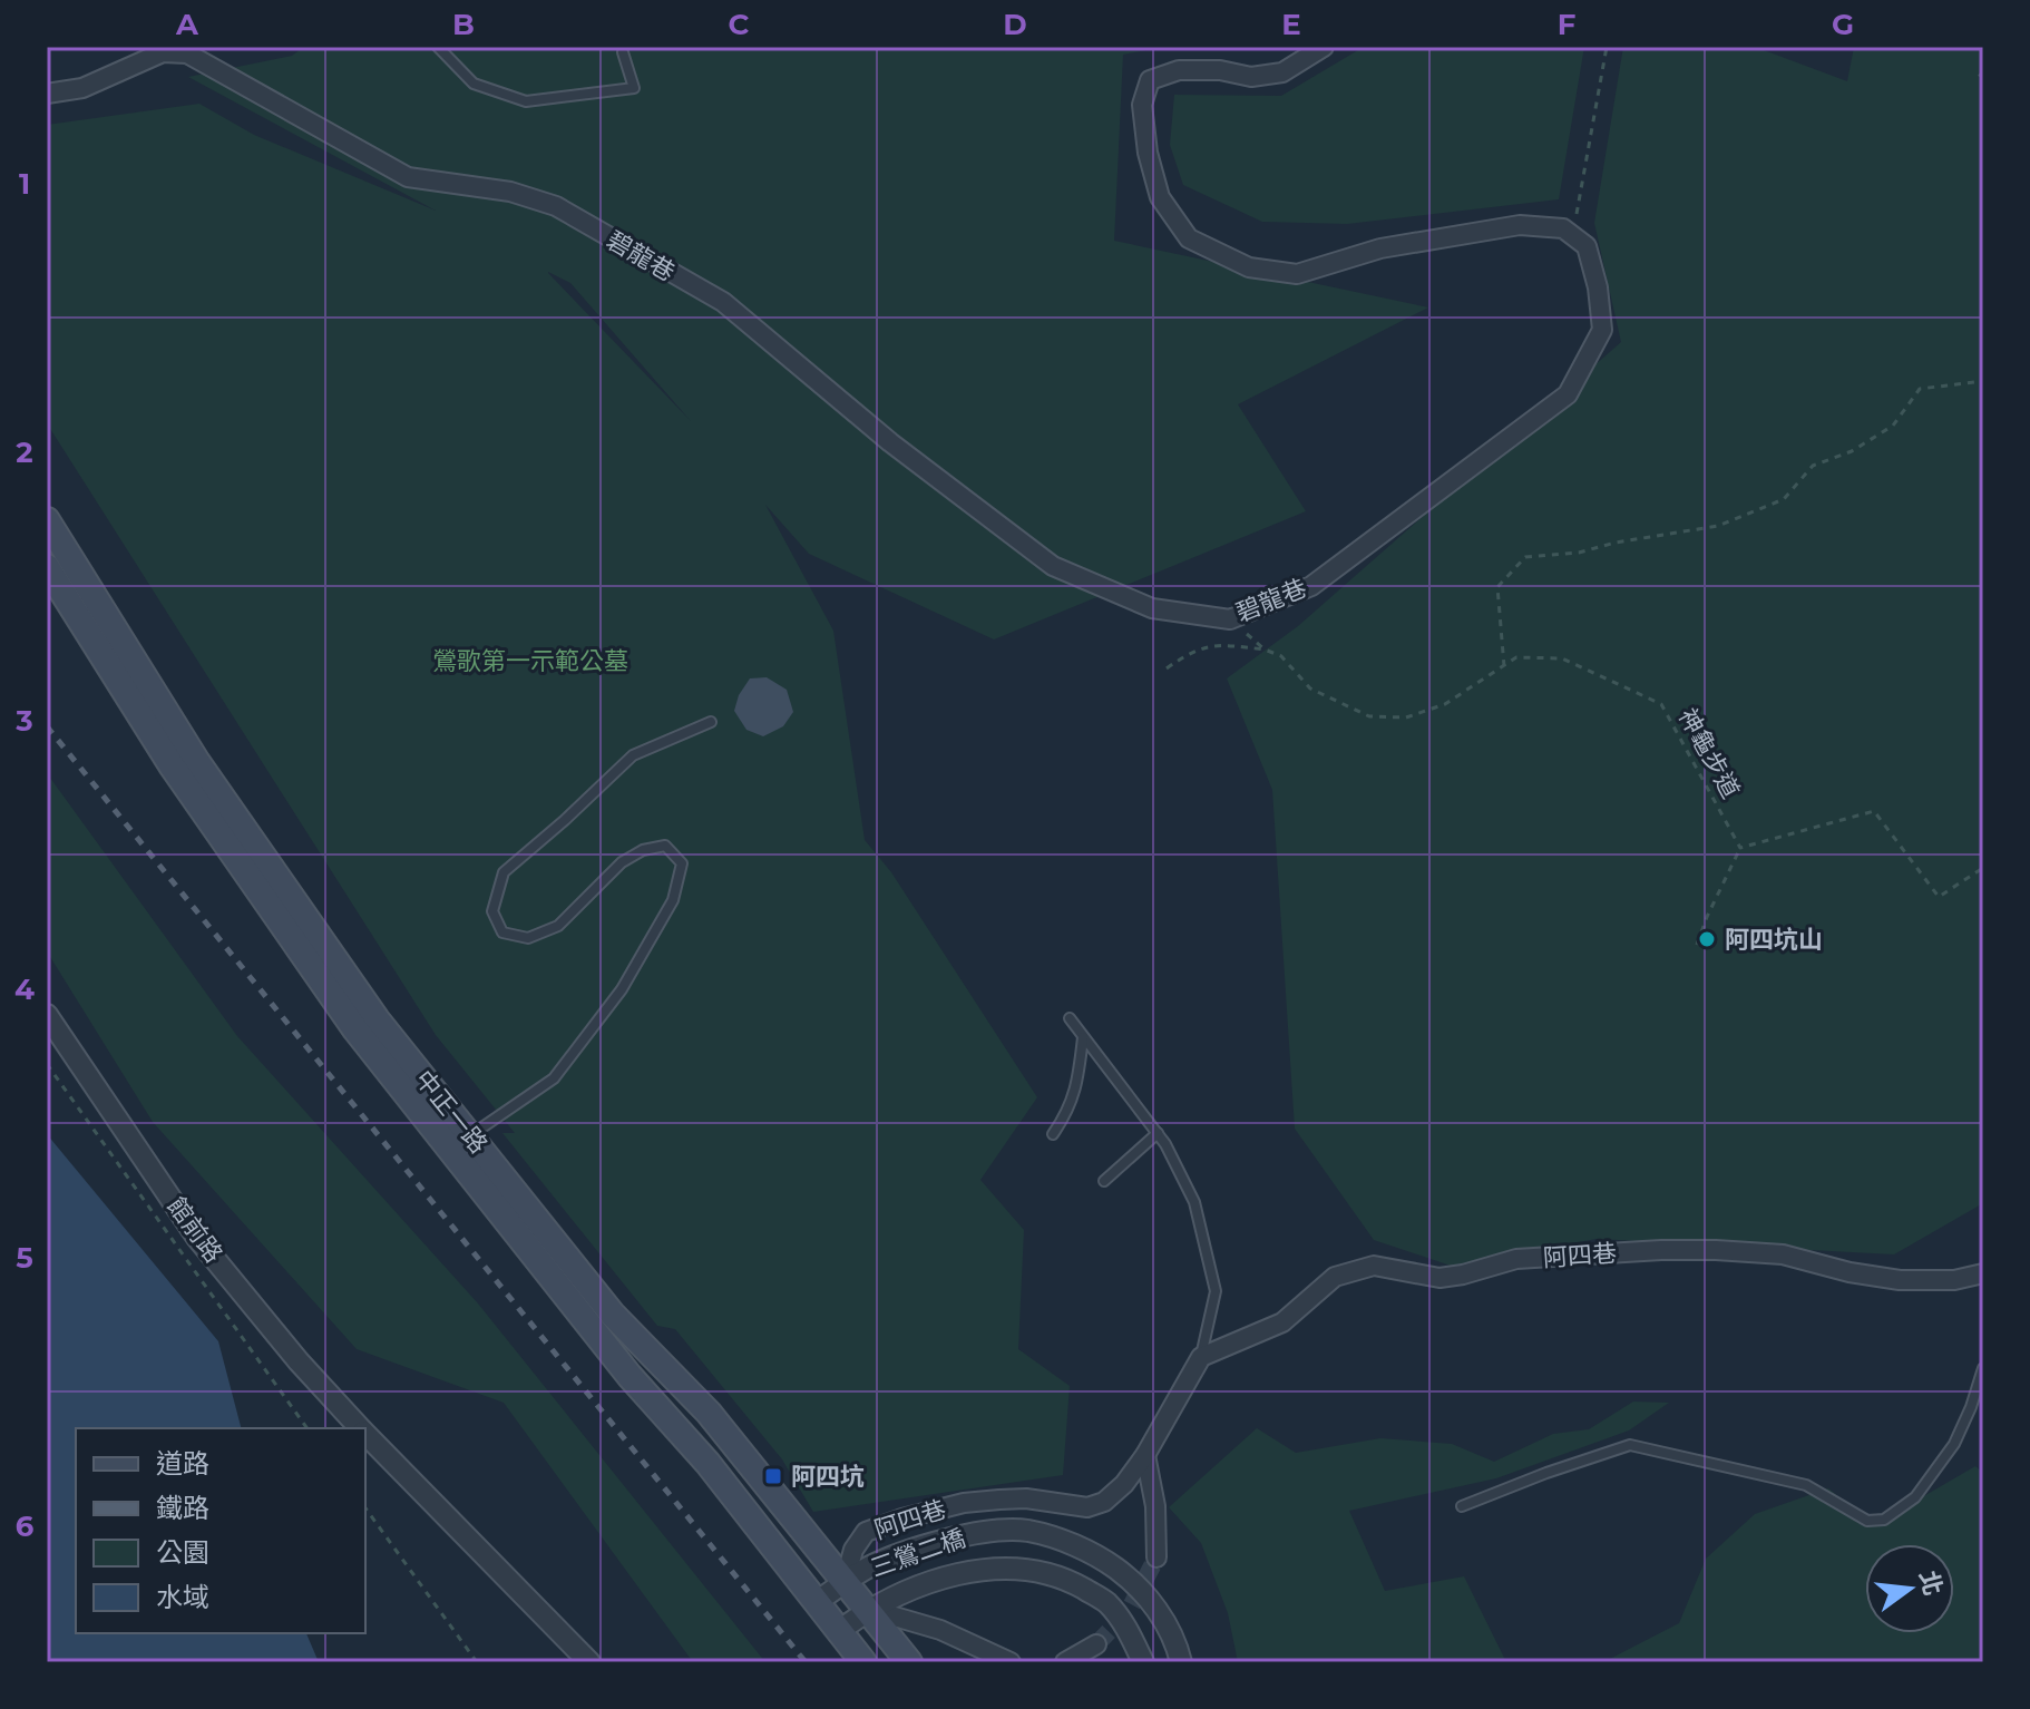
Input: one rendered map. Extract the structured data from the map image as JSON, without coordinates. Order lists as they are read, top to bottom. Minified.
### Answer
{"streets":{"main road":["中正一路"],"street":["碧龍巷","館前路","阿四巷","三鶯二橋"],"path":["神龜步道"]},"crossings":[["碧龍巷","神龜步道"],["中正一路","阿四巷"],["中正一路","三鶯二橋"],["阿四巷","三鶯二橋"]],"parks":["鶯歌第一示範公墓"],"places":{"other":["阿四坑山"],"transit":["阿四坑"]},"legend":["道路","鐵路","公園","水域"],"north":"right","grid":{"columns":["A","B","C","D","E","F","G"],"rows":["1","2","3","4","5","6"]}}
